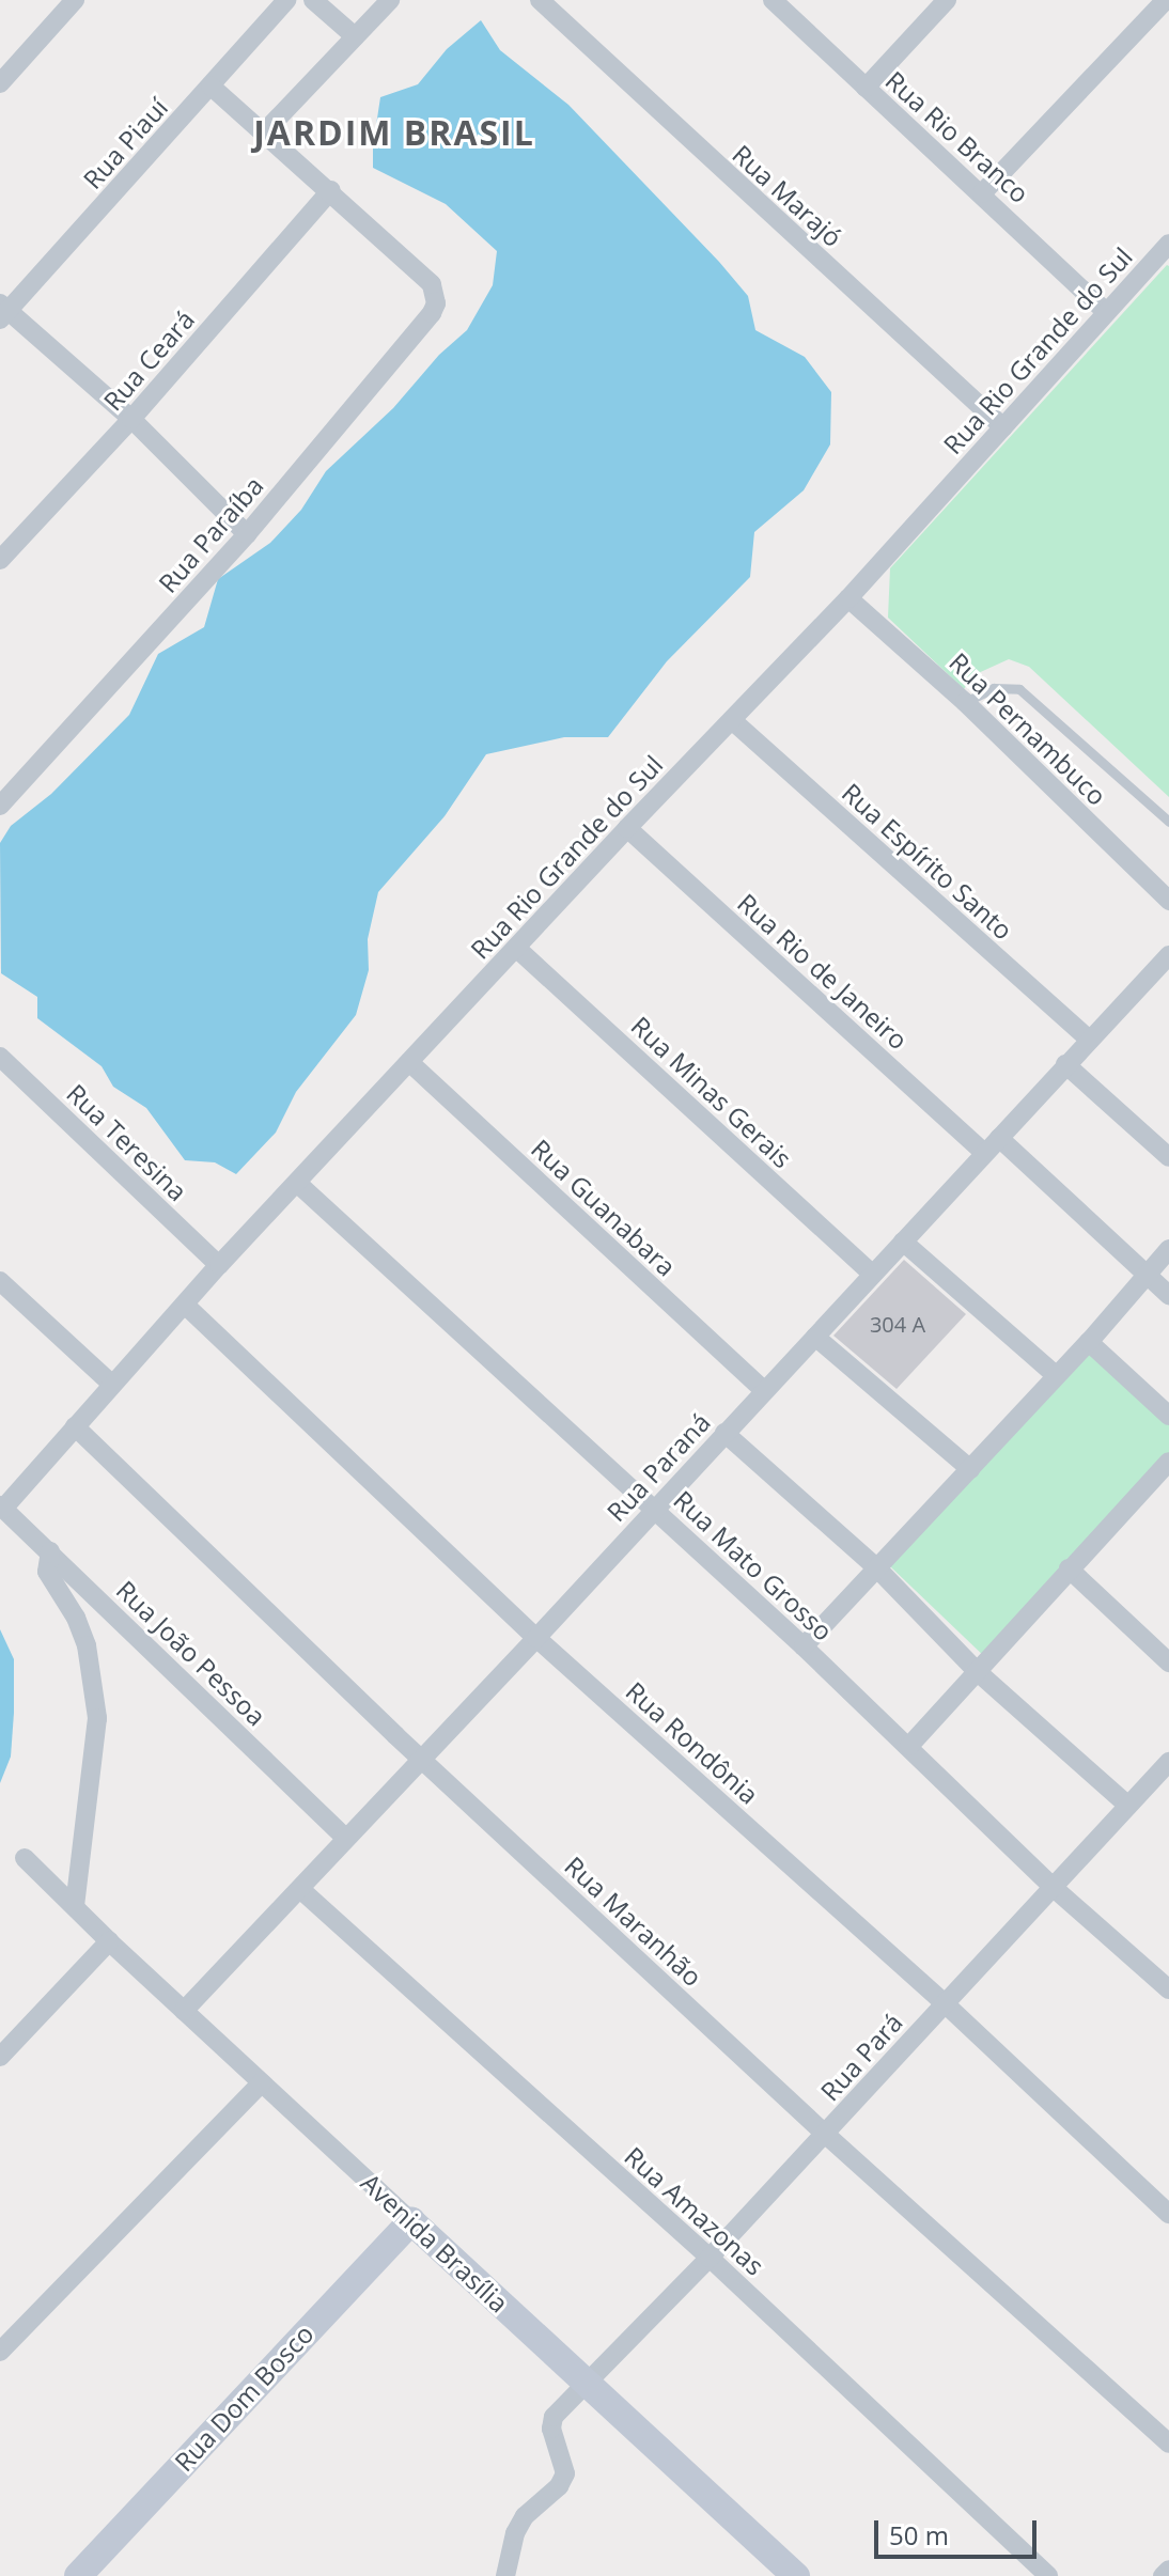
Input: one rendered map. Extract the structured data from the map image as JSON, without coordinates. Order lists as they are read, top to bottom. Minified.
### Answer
{"streets":{"street":["Rua Rio Branco","Rua Piauí","Rua Marajó","Rua Rio Grande do Sul","Rua Ceará","Rua Paraíba","Rua Pernambuco","Rua Espírito Santo","Rua Rio de Janeiro","Rua Minas Gerais","Rua Teresina","Rua Guanabara","Rua Paraná","Rua Mato Grosso","Rua João Pessoa","Rua Rondônia","Rua Maranhão","Rua Pará","Rua Amazonas","Avenida Brasília","Rua Dom Bosco"]},"crossings":[["Rua Rio Branco","Rua Rio Grande do Sul"],["Rua Marajó","Rua Rio Grande do Sul"],["Rua Rio Grande do Sul","Rua Pernambuco"],["Rua Rio Grande do Sul","Rua Espírito Santo"],["Rua Rio Grande do Sul","Rua Rio de Janeiro"],["Rua Rio Grande do Sul","Rua Minas Gerais"],["Rua Rio Grande do Sul","Rua Teresina"],["Rua Rio Grande do Sul","Rua Guanabara"],["Rua Rio Grande do Sul","Rua Mato Grosso"],["Rua Rio Grande do Sul","Rua João Pessoa"],["Rua Rio Grande do Sul","Rua Rondônia"],["Rua Rio Grande do Sul","Rua Maranhão"],["Rua Ceará","Rua Paraíba"],["Rua Espírito Santo","Rua Paraná"],["Rua Rio de Janeiro","Rua Paraná"],["Rua Minas Gerais","Rua Paraná"],["Rua Guanabara","Rua Paraná"],["Rua Paraná","Rua Mato Grosso"],["Rua Paraná","Rua João Pessoa"],["Rua Paraná","Rua Rondônia"],["Rua Paraná","Rua Maranhão"],["Rua Paraná","Rua Amazonas"],["Rua Paraná","Avenida Brasília"],["Rua Mato Grosso","Rua Pará"],["Rua Rondônia","Rua Pará"],["Rua Maranhão","Rua Pará"],["Rua Pará","Rua Amazonas"],["Rua Pará","Avenida Brasília"],["Avenida Brasília","Rua Dom Bosco"]],"districts":["JARDIM BRASIL"],"house_numbers":["304 A"],"scale_bar":"50 m"}
